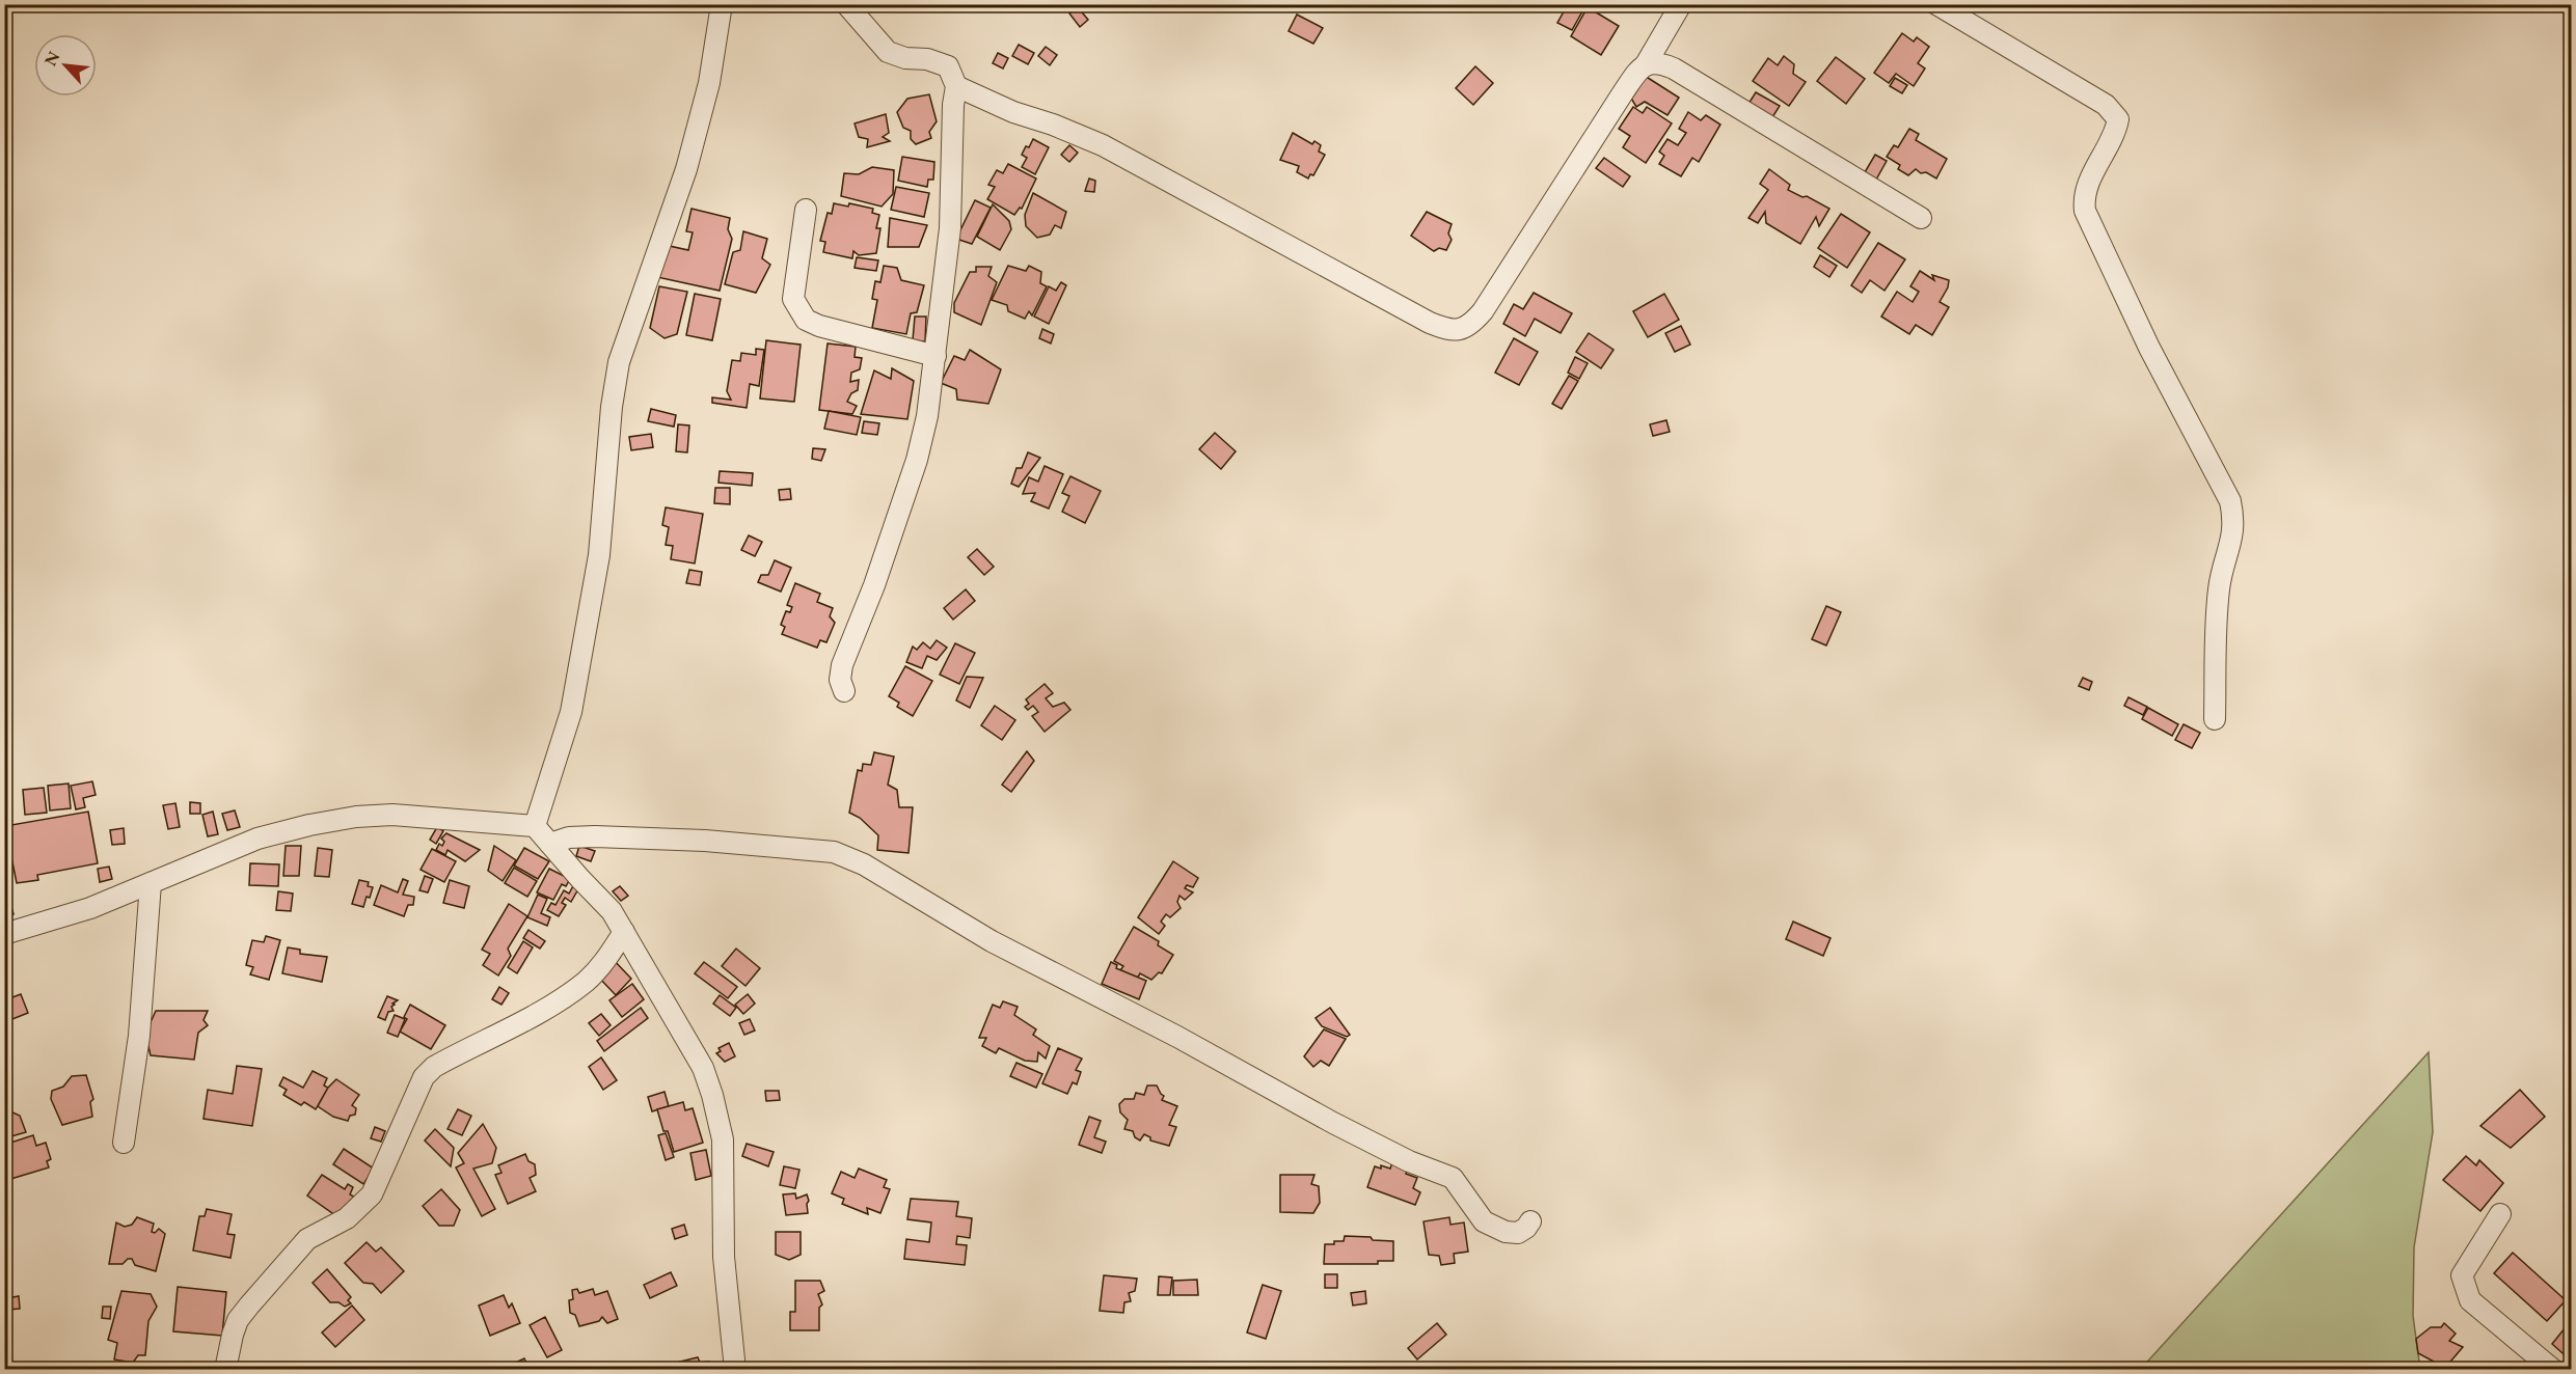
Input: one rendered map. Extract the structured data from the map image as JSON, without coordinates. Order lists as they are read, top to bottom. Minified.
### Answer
{"north":"top left"}
